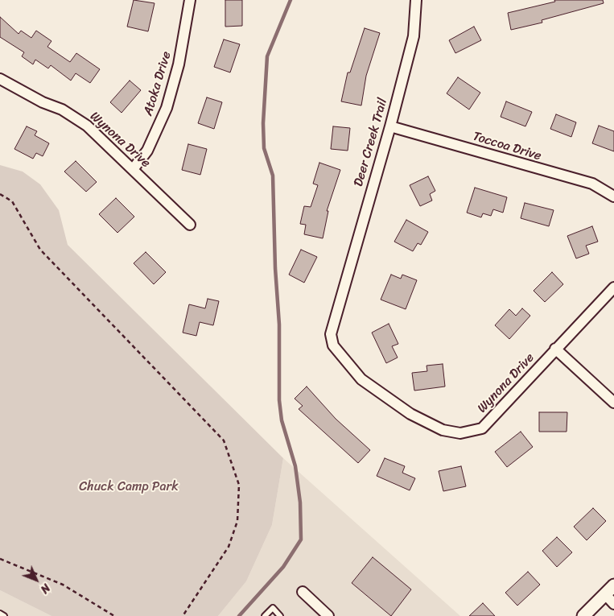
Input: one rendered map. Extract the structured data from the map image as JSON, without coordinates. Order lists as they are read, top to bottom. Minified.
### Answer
{"streets":{"street":["Atoka Drive","Wynona Drive","Deer Creek Trail","Toccoa Drive"]},"crossings":[["Atoka Drive","Wynona Drive"],["Wynona Drive","Deer Creek Trail"],["Deer Creek Trail","Toccoa Drive"]],"parks":["Chuck Camp Park"],"north":"bottom right"}
